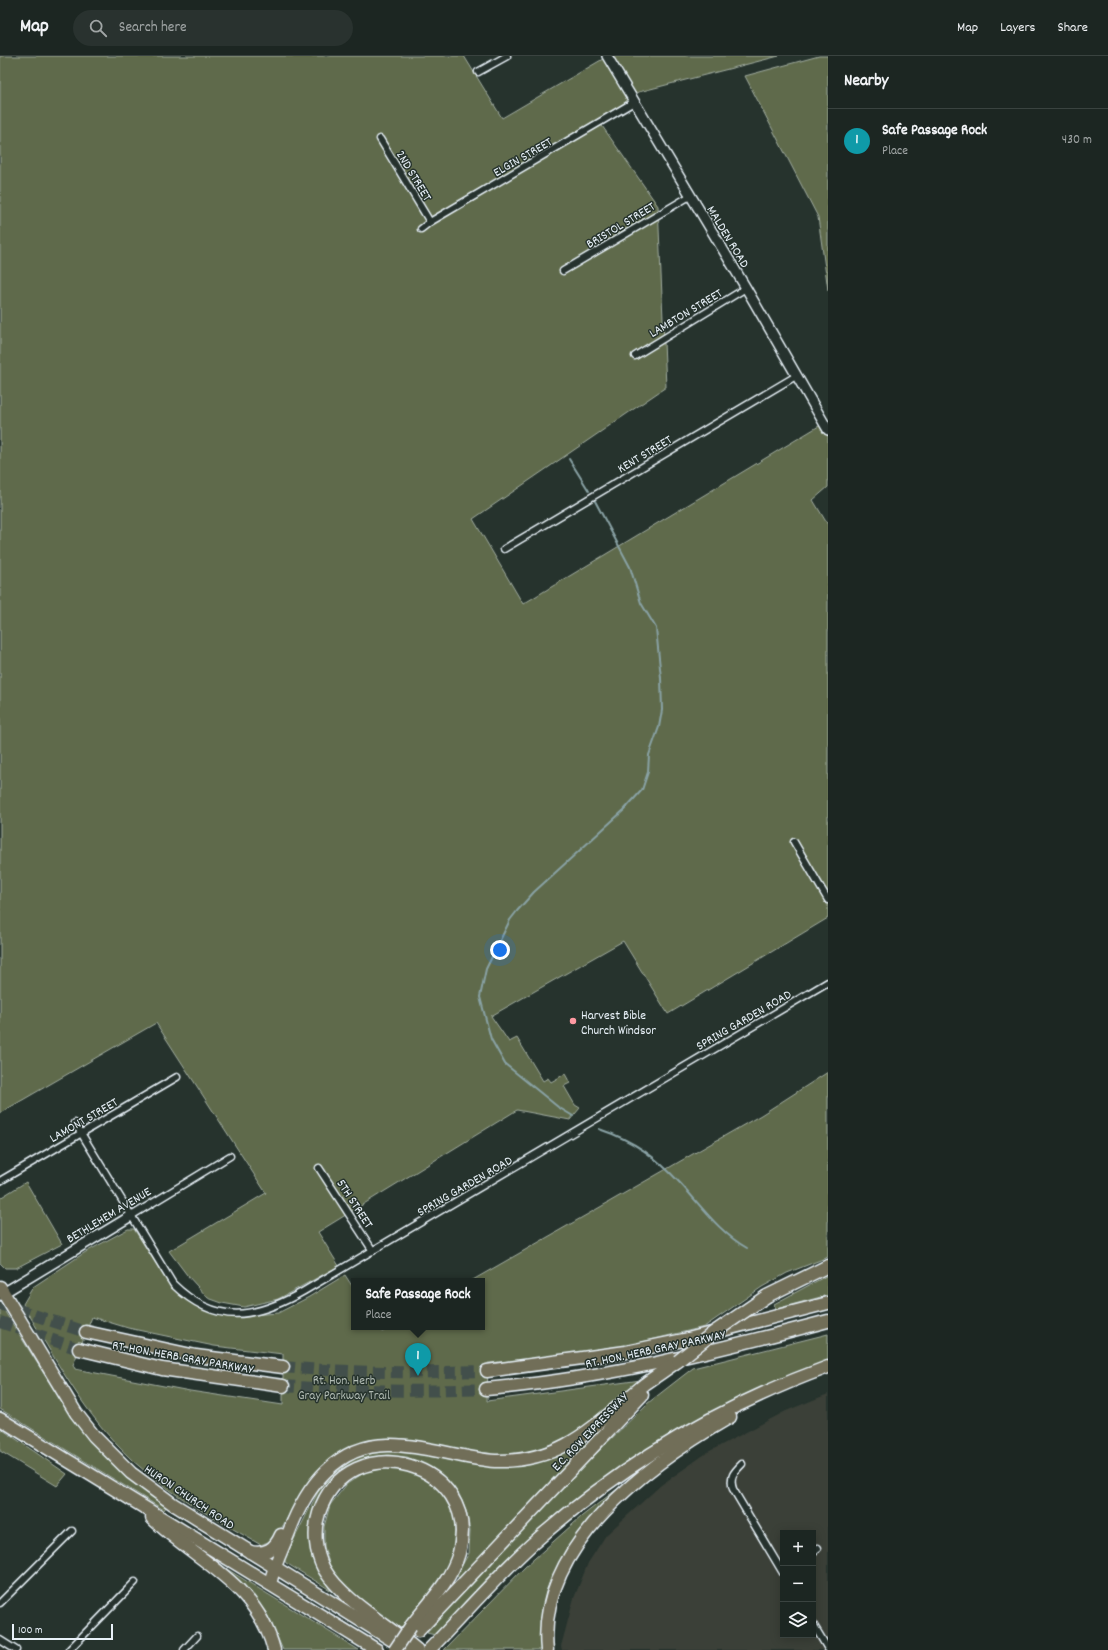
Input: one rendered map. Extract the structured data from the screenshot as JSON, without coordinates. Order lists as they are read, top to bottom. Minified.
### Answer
{"streets":{"highway":["RT. HON. HERB GRAY PARKWAY","E.C. ROW EXPRESSWAY","HURON CHURCH ROAD"],"main road":["MALDEN ROAD","BETHLEHEM AVENUE"],"street":["ELGIN STREET","2ND STREET","BRISTOL STREET","LAMBTON STREET","KENT STREET","SPRING GARDEN ROAD","LAMONT STREET","5TH STREET"]},"crossings":[["ELGIN STREET","2ND STREET"],["ELGIN STREET","MALDEN ROAD"],["BRISTOL STREET","MALDEN ROAD"],["MALDEN ROAD","LAMBTON STREET"],["MALDEN ROAD","KENT STREET"],["SPRING GARDEN ROAD","LAMONT STREET"],["SPRING GARDEN ROAD","5TH STREET"],["SPRING GARDEN ROAD","BETHLEHEM AVENUE"],["BETHLEHEM AVENUE","HURON CHURCH ROAD"]],"parks":["Rt. Hon. Herb Gray Parkway Trail"],"places":["Harvest Bible Church Windsor"],"scale_bar":"100 m","page":{"header":"Map","search":"Search here","nav":["Map","Layers","Share"],"heading":"Nearby","list":[{"mark":"1","name":"Safe Passage Rock","note":"Place","value":"430 m"}],"popup":["Safe Passage Rock","Place"],"pins":"1","map_buttons":["+","−"],"scale":"100 m"}}
